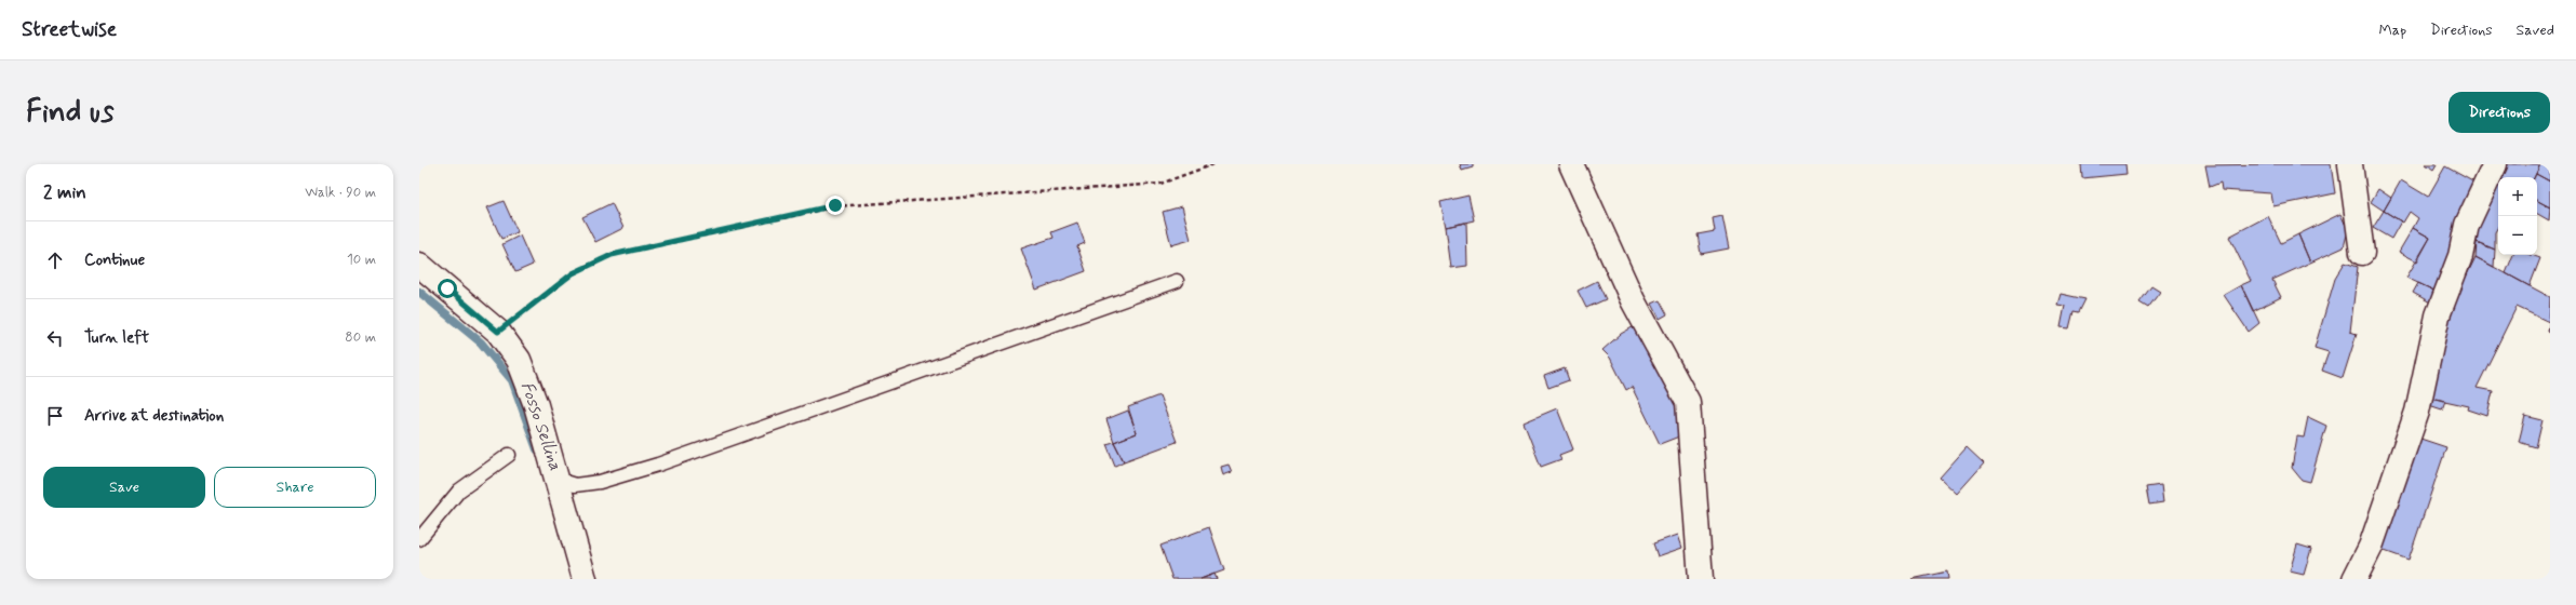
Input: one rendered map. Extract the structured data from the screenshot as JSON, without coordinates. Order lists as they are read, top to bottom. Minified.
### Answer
{"water":["Fosso Sellina"],"page":{"header":"Streetwise","nav":["Map","Directions","Saved"],"buttons":["Directions",["Save","Share"]],"title":"Find us","heading":["2 min","Walk · 90 m"],"map_buttons":["+","−"],"list":[["Continue","10 m"],["Turn left","80 m"],"Arrive at destination"]}}
